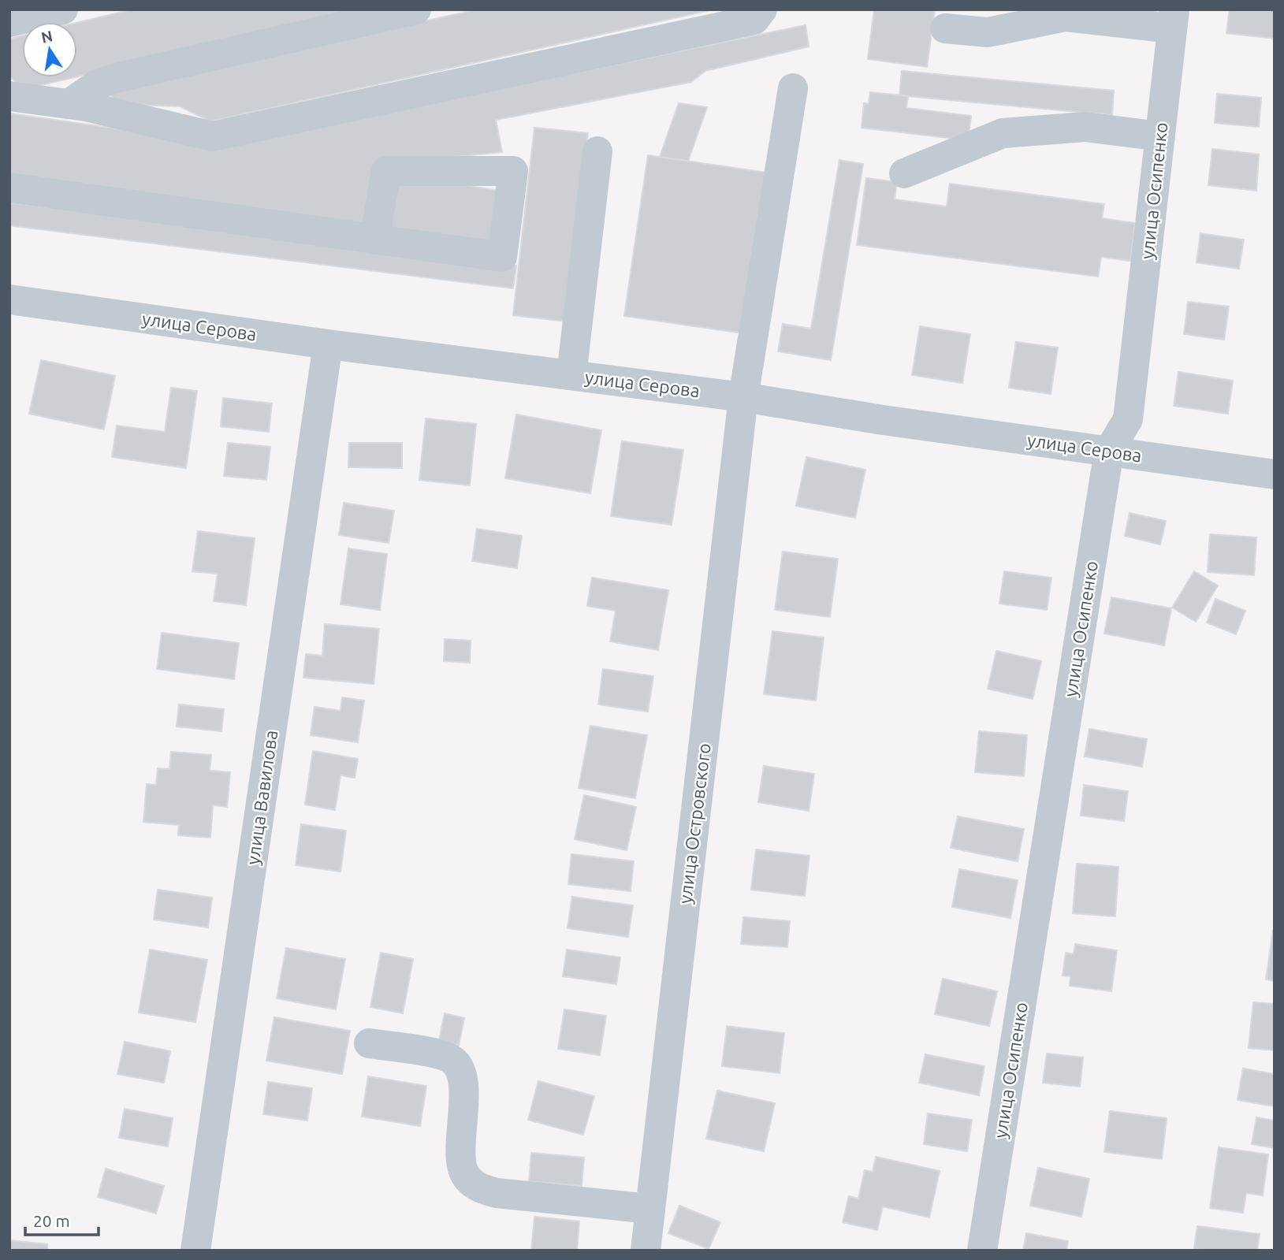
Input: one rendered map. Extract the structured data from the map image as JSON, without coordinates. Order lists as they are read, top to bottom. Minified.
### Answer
{"streets":{"street":["улица Осипенко","улица Серова","улица Вавилова","улица Островского"]},"crossings":[["улица Осипенко","улица Серова"],["улица Серова","улица Вавилова"],["улица Серова","улица Островского"]],"scale_bar":"20 m","north":"top"}
